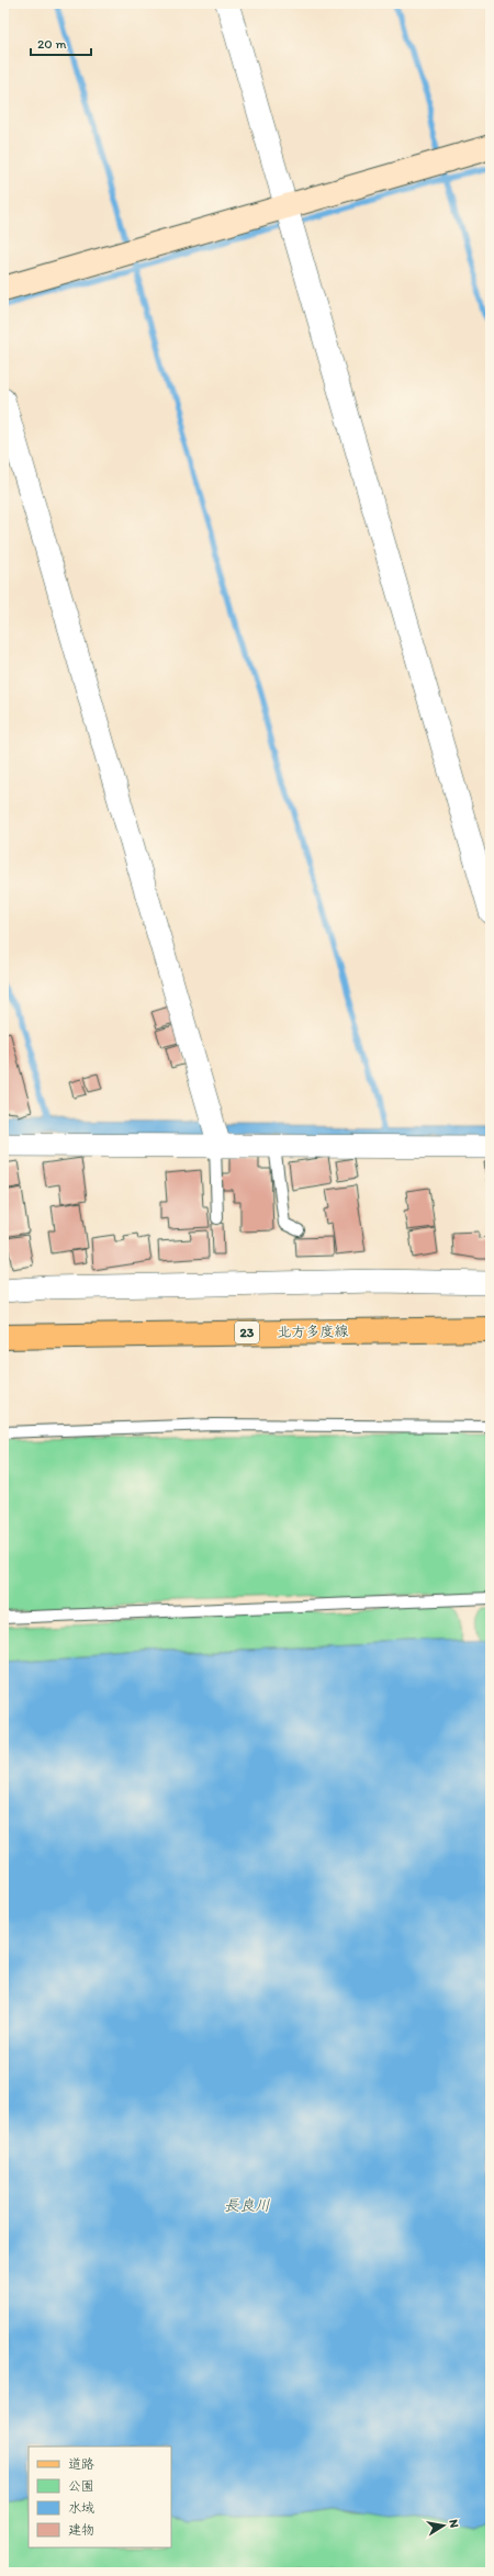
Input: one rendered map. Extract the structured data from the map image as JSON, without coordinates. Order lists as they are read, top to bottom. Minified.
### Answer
{"streets":{"main road":["北方多度線","23"]},"water":["長良川"],"legend":["道路","公園","水域","建物"],"scale_bar":"20 m","north":"right"}
